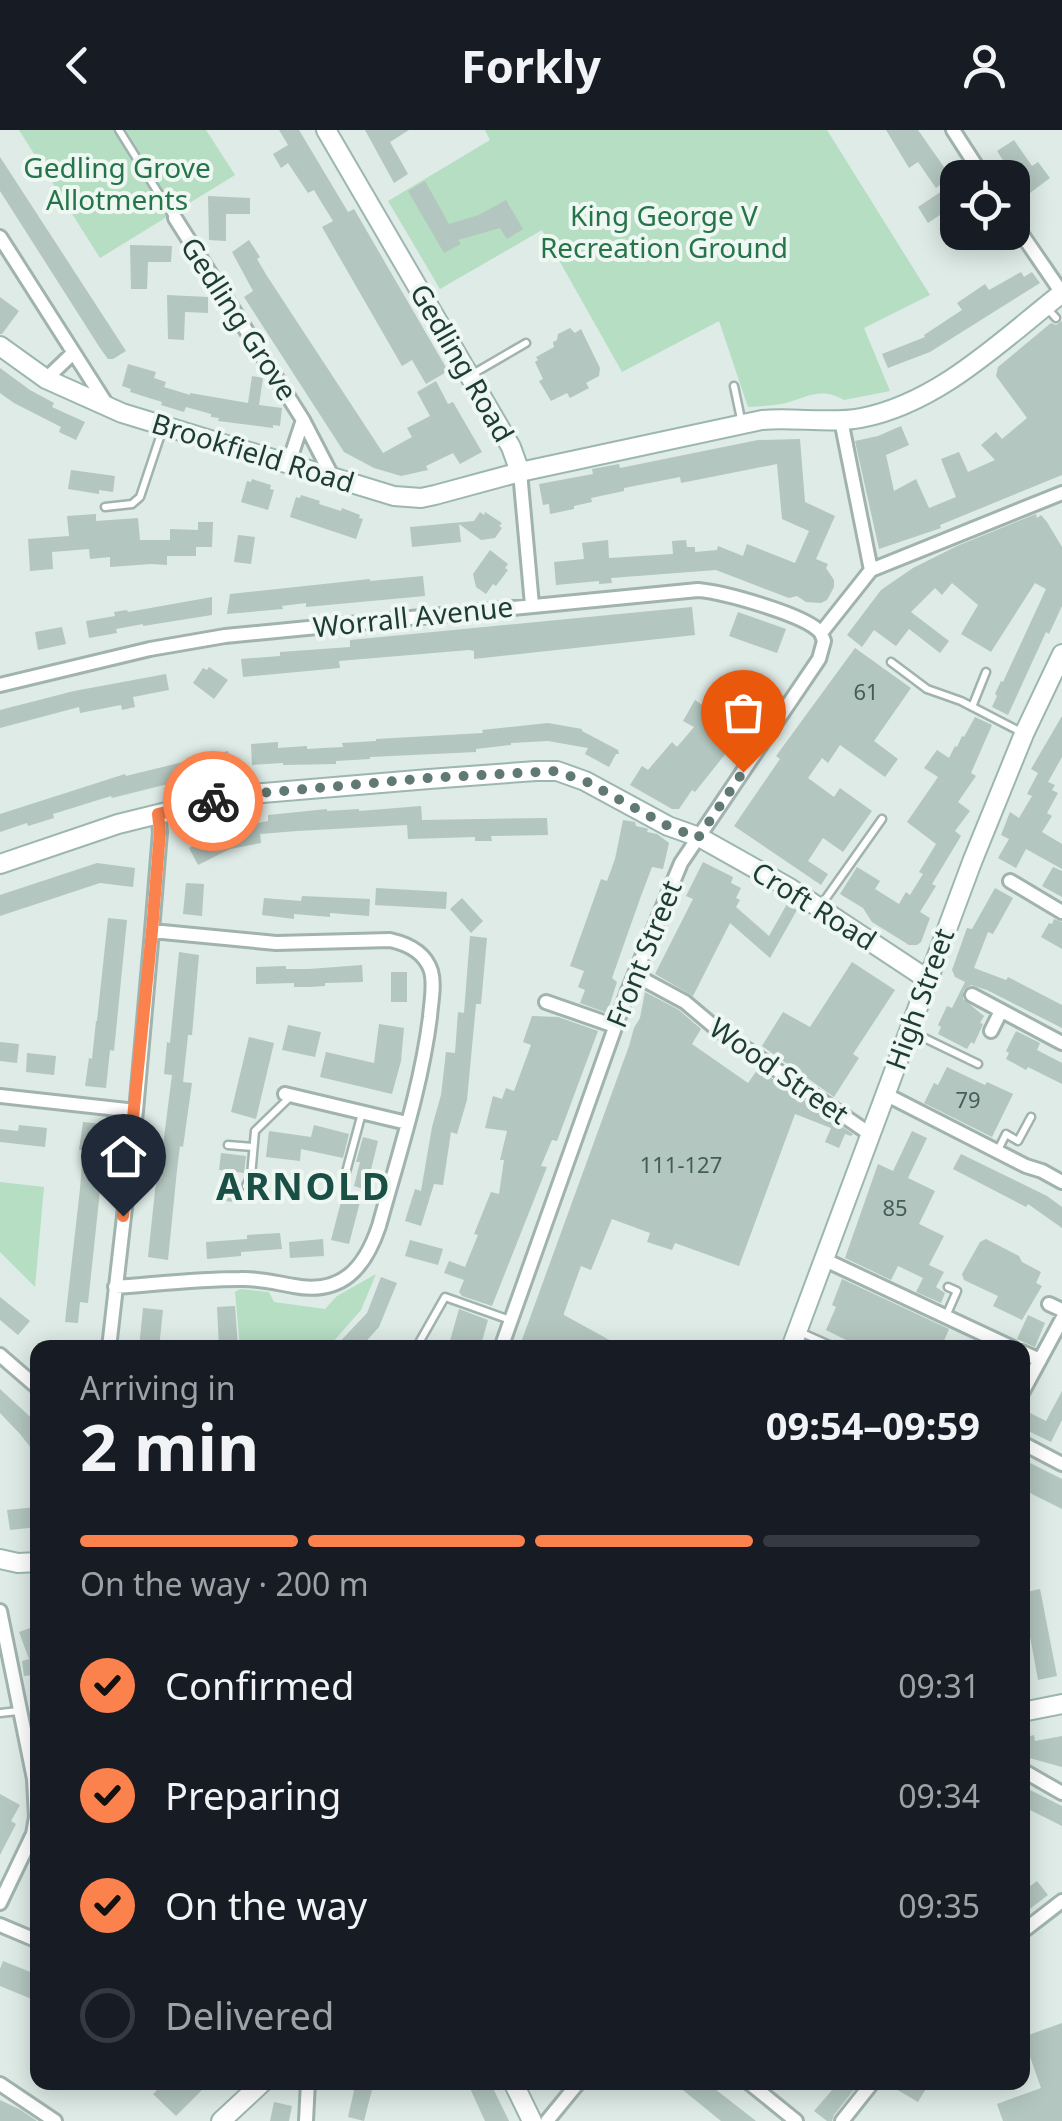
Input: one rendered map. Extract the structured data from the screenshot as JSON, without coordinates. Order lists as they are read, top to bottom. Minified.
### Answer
{"streets":{"street":["Gedling Grove","Gedling Road","Brookfield Road","Worrall Avenue","Croft Road","Front Street","High Street","Wood Street"]},"crossings":[["Gedling Grove","Brookfield Road"],["Gedling Road","Brookfield Road"],["Worrall Avenue","Front Street"],["Croft Road","Front Street"],["Croft Road","High Street"],["Front Street","Wood Street"],["High Street","Wood Street"]],"districts":["ARNOLD"],"parks":["Gedling Grove Allotments","King George V Recreation Ground"],"house_numbers":["61","79","111-127","85"],"page":{"header":"Forkly","heading":["2 min","Arriving in","09:54–09:59"],"bar":"On the way · 200 m","list":[["Confirmed","09:31"],["Preparing","09:34"],["On the way","09:35"],"Delivered"]}}
